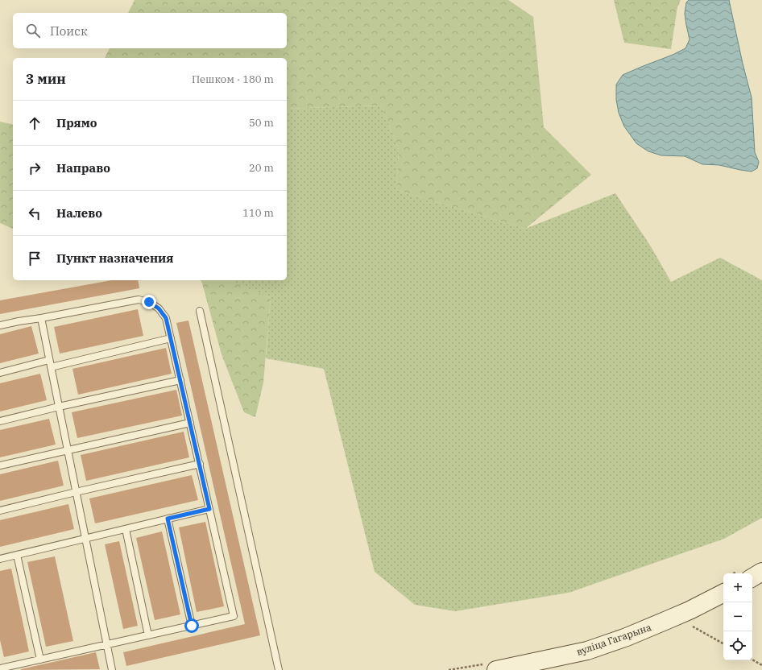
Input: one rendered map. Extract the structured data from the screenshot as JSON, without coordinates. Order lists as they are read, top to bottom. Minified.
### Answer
{"streets":{"main road":["вуліца Гагарына"]},"page":{"search":"Поиск","heading":["3 мин","Пешком · 180 m"],"list":[["Прямо","50 m"],["Направо","20 m"],["Налево","110 m"],"Пункт назначения"],"map_buttons":["+","−"]}}
